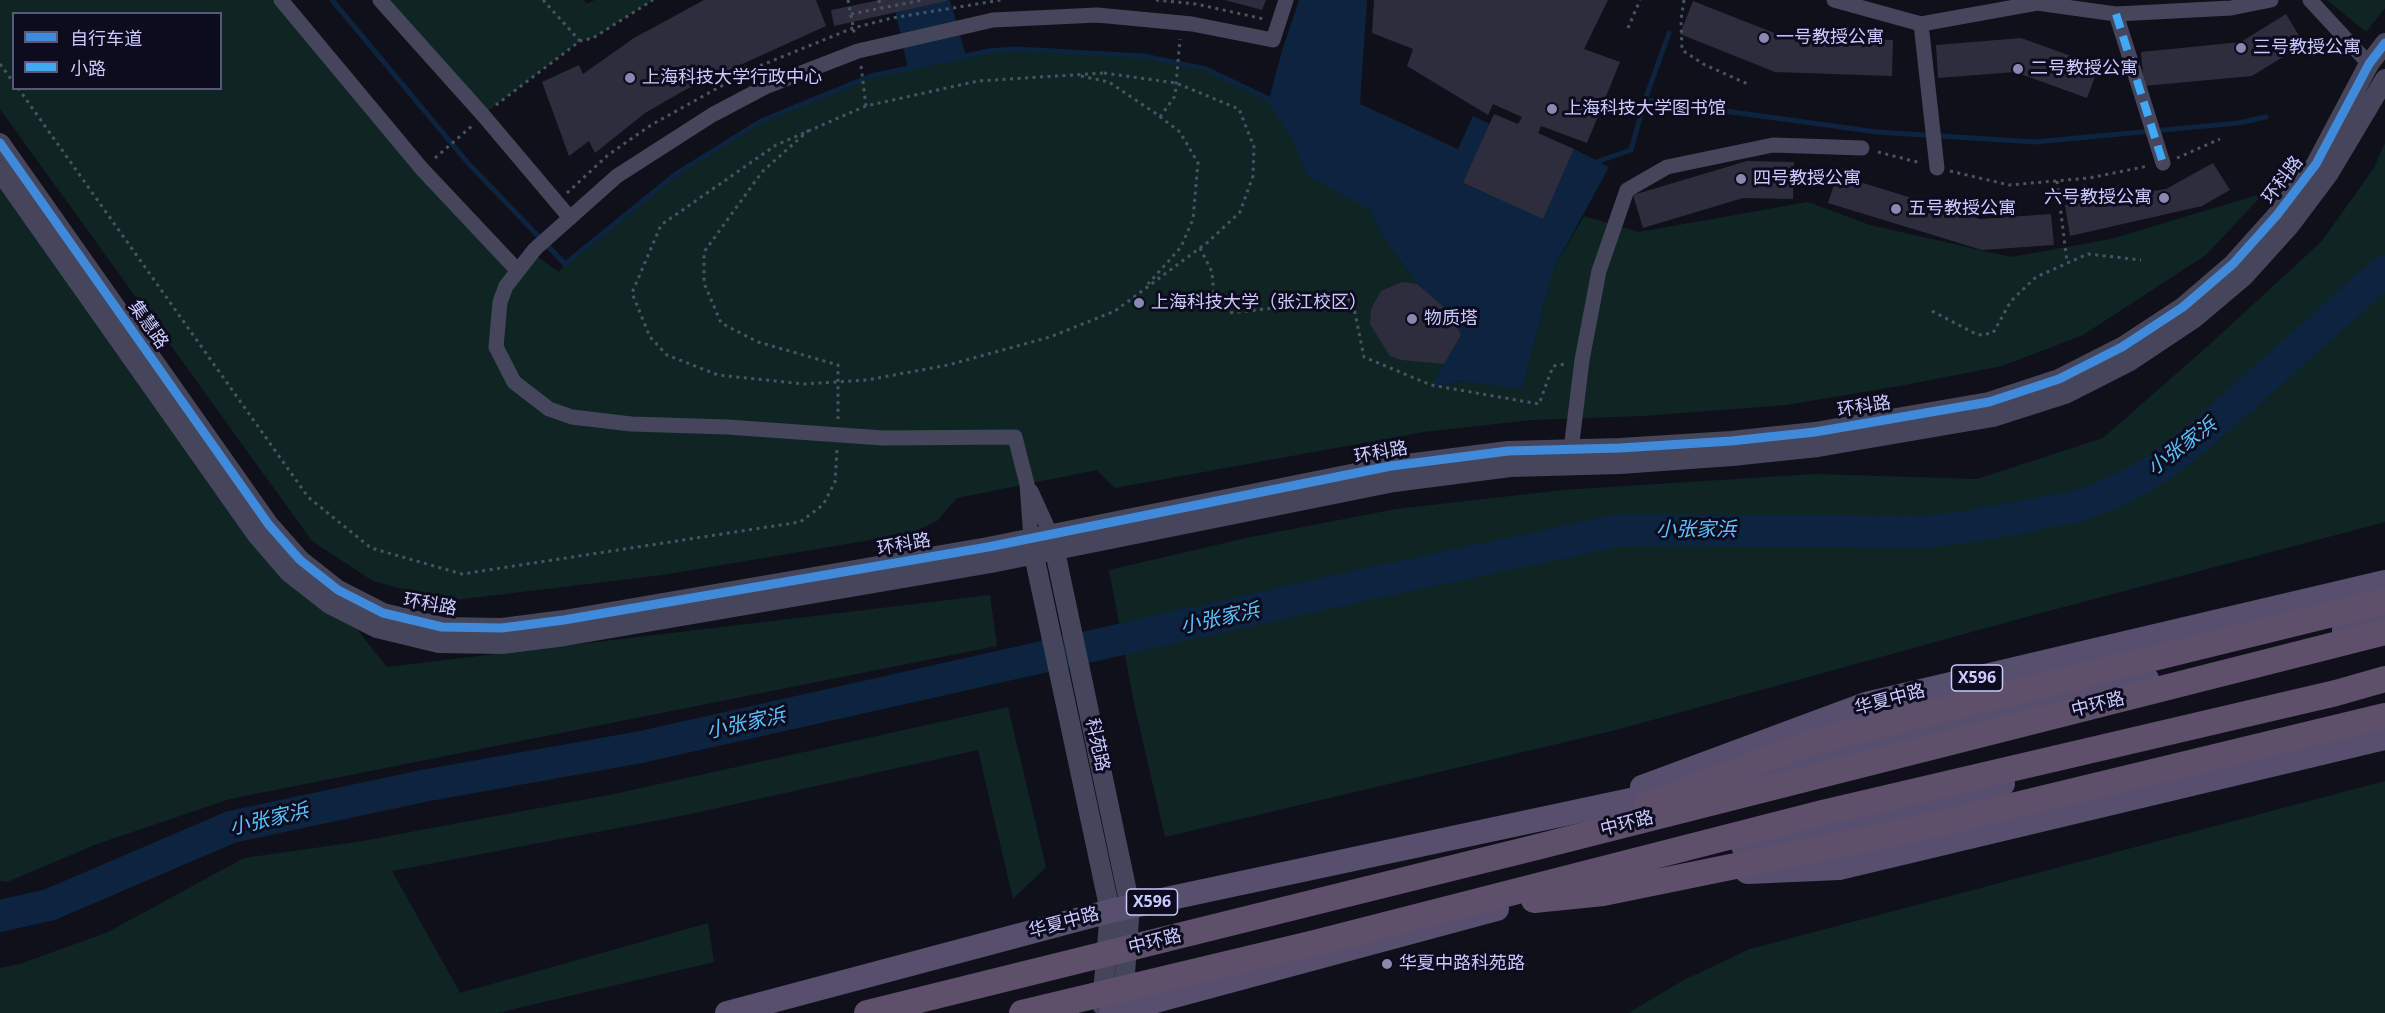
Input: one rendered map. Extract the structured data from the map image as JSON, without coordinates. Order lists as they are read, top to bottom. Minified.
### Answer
{"streets":{"highway":["中环路"],"main road":["X596","华夏中路"],"street":["环科路","集慧路","科苑路"]},"crossings":[["环科路","集慧路"],["环科路","科苑路"],["华夏中路","科苑路"]],"water":["小张家浜"],"places":["一号教授公寓","三号教授公寓","二号教授公寓","上海科技大学行政中心","上海科技大学图书馆","四号教授公寓","六号教授公寓","五号教授公寓","上海科技大学（张江校区）","物质塔","华夏中路科苑路"],"legend":["自行车道","小路"]}
